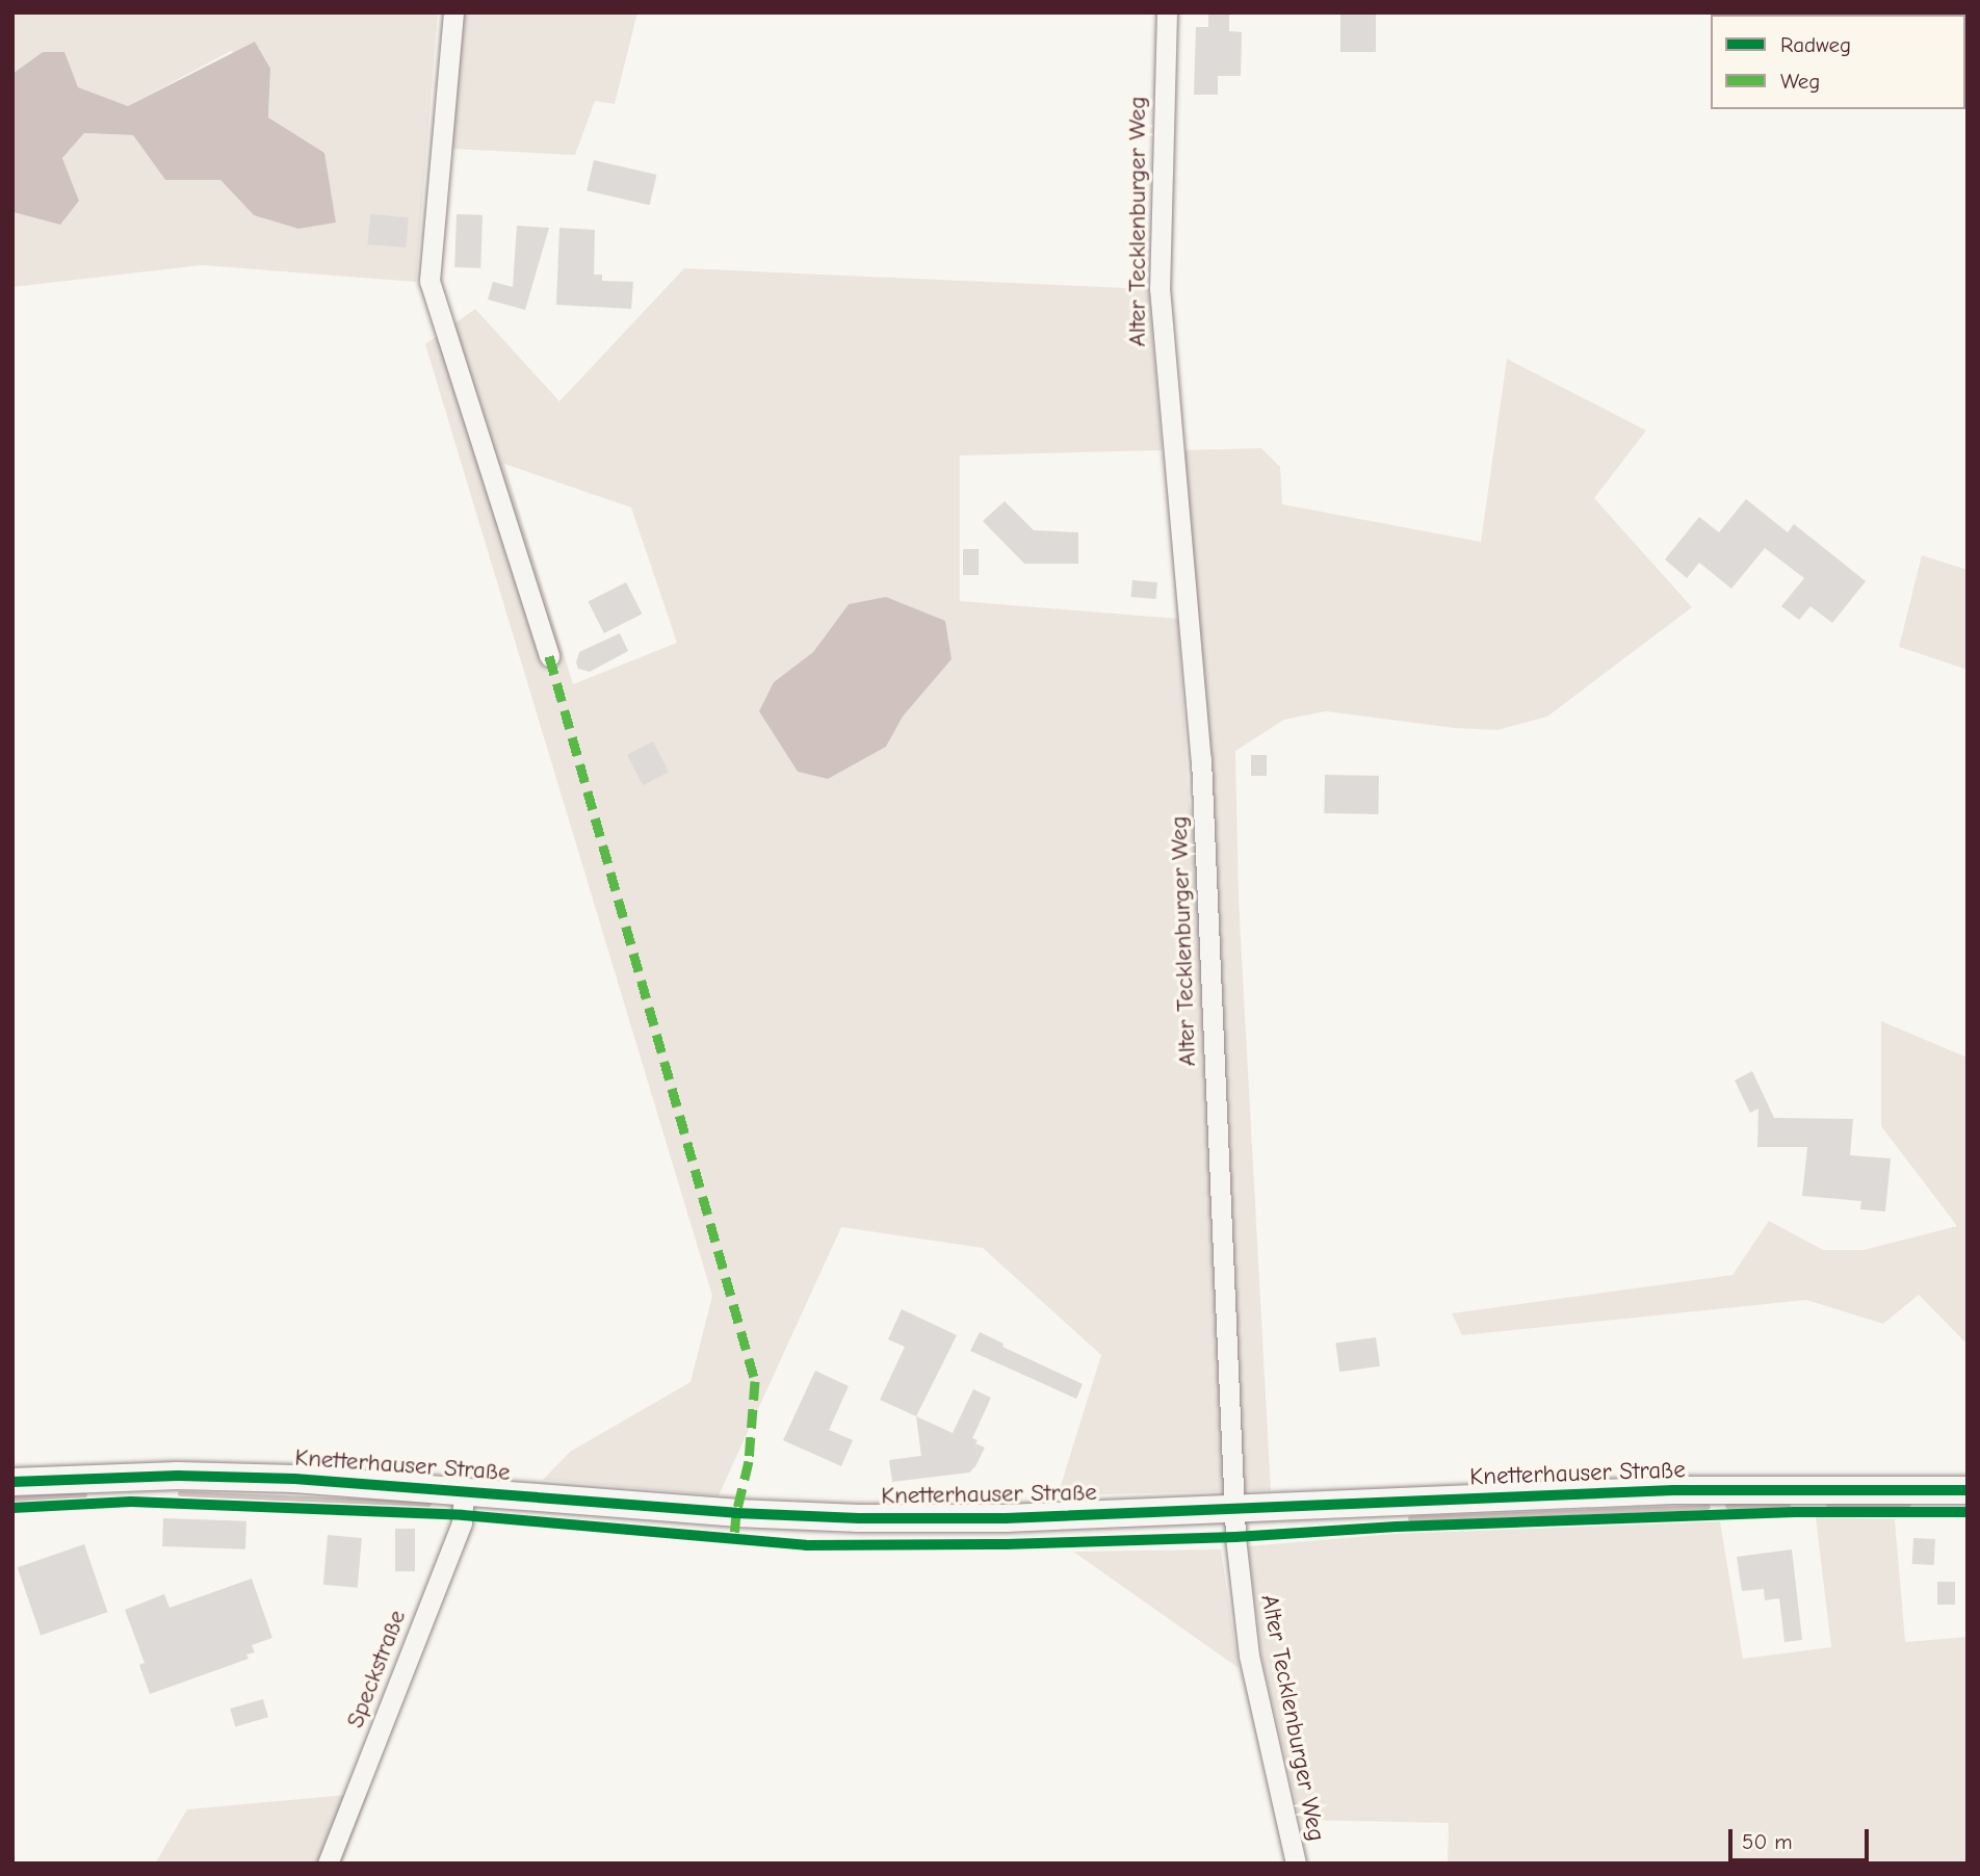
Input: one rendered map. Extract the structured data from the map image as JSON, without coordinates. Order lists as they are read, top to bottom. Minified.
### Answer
{"streets":{"street":["Alter Tecklenburger Weg","Knetterhauser Straße","Speckstraße"]},"crossings":[["Alter Tecklenburger Weg","Knetterhauser Straße"],["Knetterhauser Straße","Speckstraße"]],"legend":["Radweg","Weg"],"scale_bar":"50 m"}
